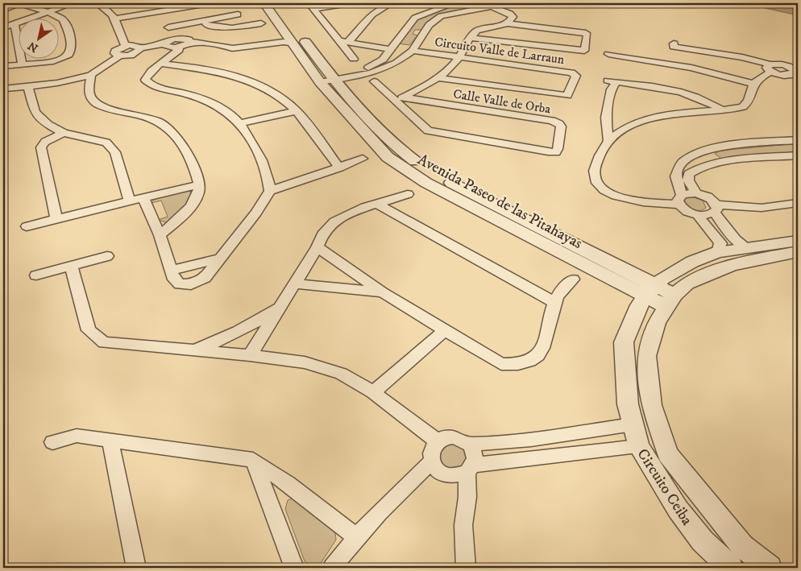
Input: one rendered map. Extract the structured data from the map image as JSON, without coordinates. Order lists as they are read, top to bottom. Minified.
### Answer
{"streets":{"street":["Circuito Valle de Larraun","Calle Valle de Orba","Avenida Paseo de las Pitahayas","Circuito Ceiba"]},"crossings":[["Avenida Paseo de las Pitahayas","Circuito Ceiba"]],"north":"bottom left"}
